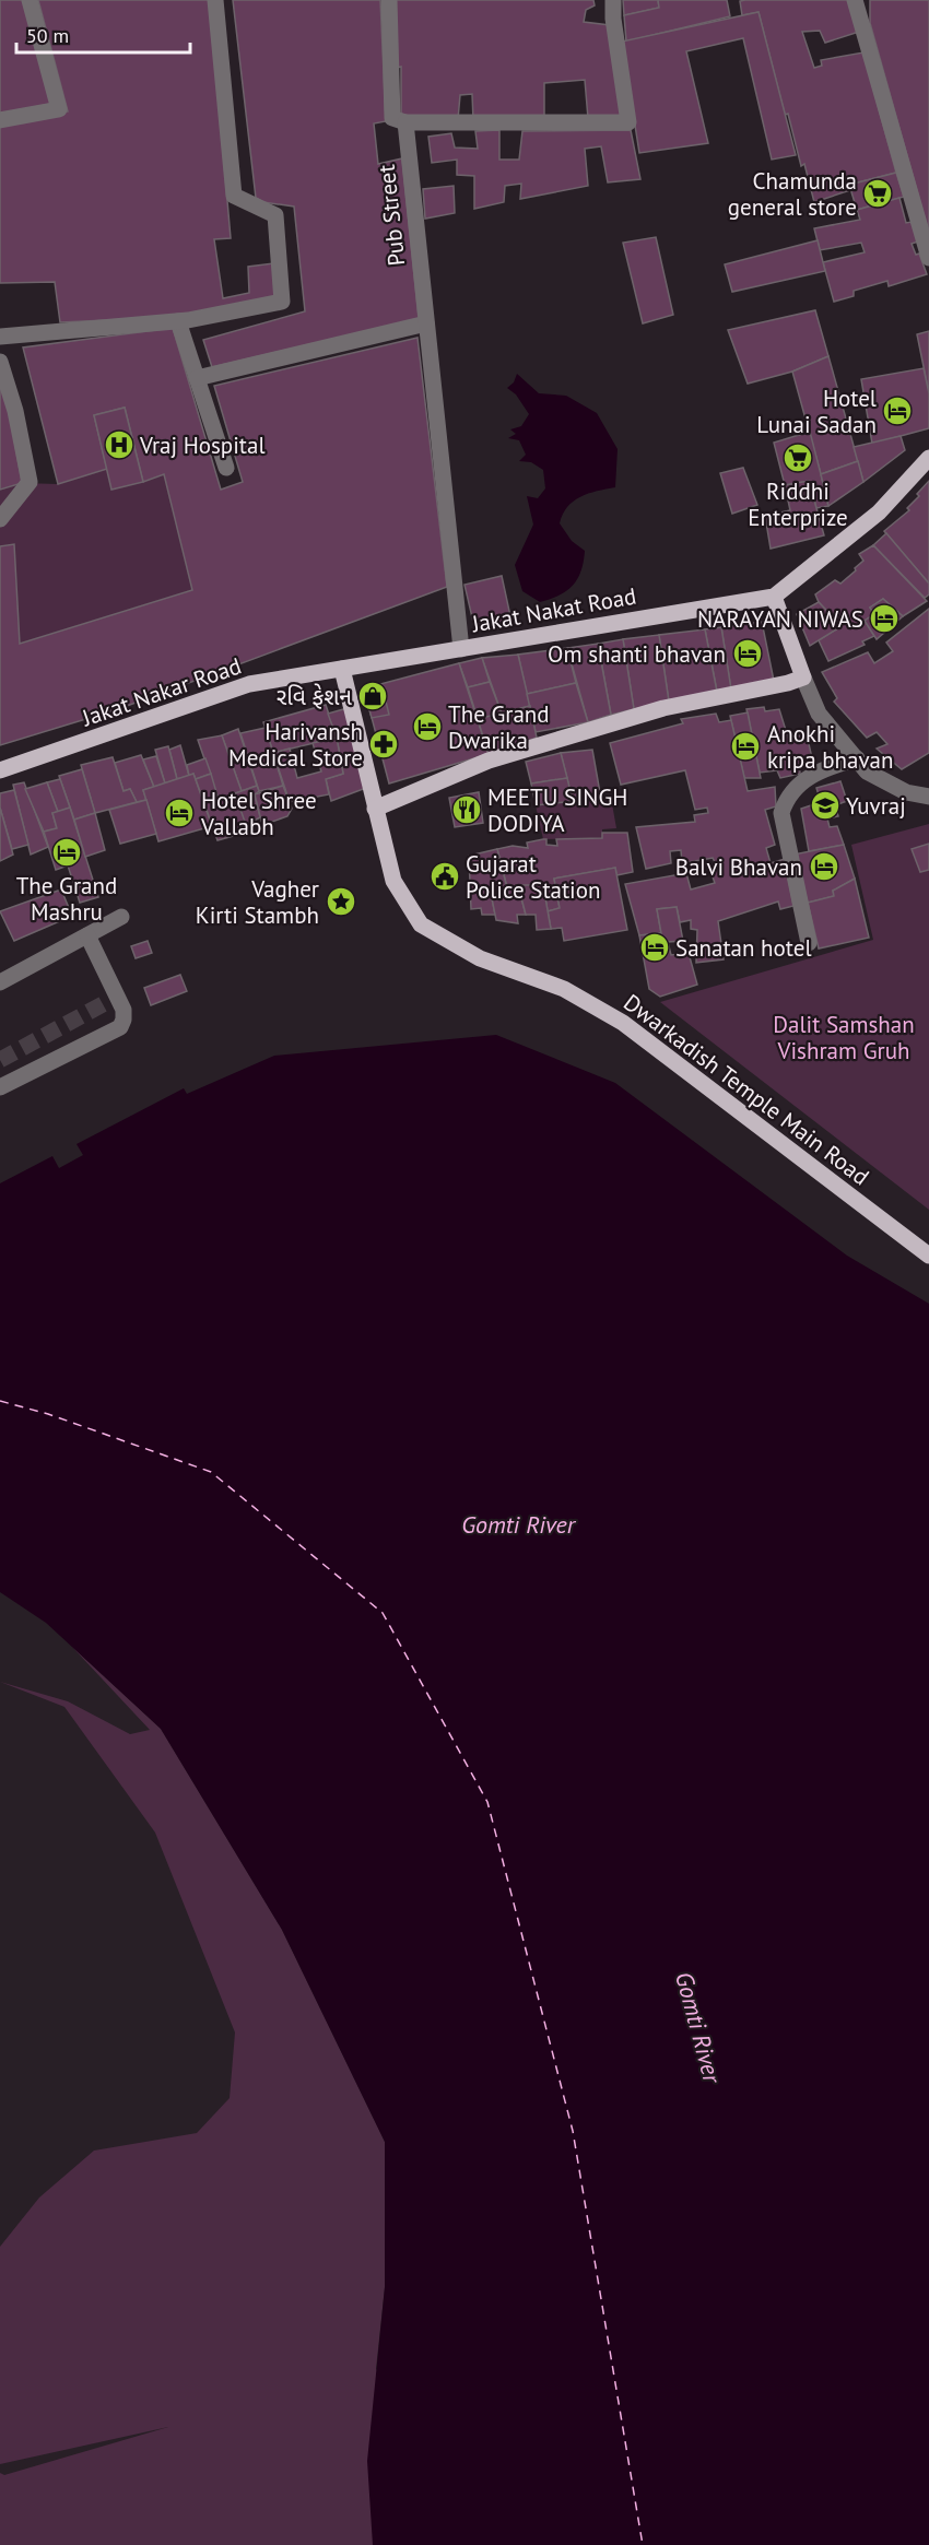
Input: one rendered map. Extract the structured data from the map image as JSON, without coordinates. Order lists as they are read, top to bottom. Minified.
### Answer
{"streets":{"main road":["Jakat Nakat Road","Jakat Nakar Road","Dwarkadish Temple Main Road"],"street":["Pub Street"]},"crossings":[["Pub Street","Jakat Nakat Road"],["Jakat Nakat Road","Jakat Nakar Road"]],"water":["Gomti River"],"parks":["Dalit Samshan Vishram Gruh"],"places":{"supermarket":["Chamunda general store","Riddhi Enterprize"],"hotel":["Hotel Lunai Sadan","NARAYAN NIWAS","Om shanti bhavan","The Grand Dwarika","Anokhi kripa bhavan","Hotel Shree Vallabh","The Grand Mashru","Balvi Bhavan","Sanatan hotel"],"hospital":["Vraj Hospital"],"shop":["રવિ ફેશન"],"pharmacy":["Harivansh Medical Store"],"school or university":["Yuvraj"],"restaurant":["MEETU SINGH DODIYA"],"public building":["Gujarat Police Station"],"place":["Vagher Kirti Stambh"]},"scale_bar":"50 m"}
